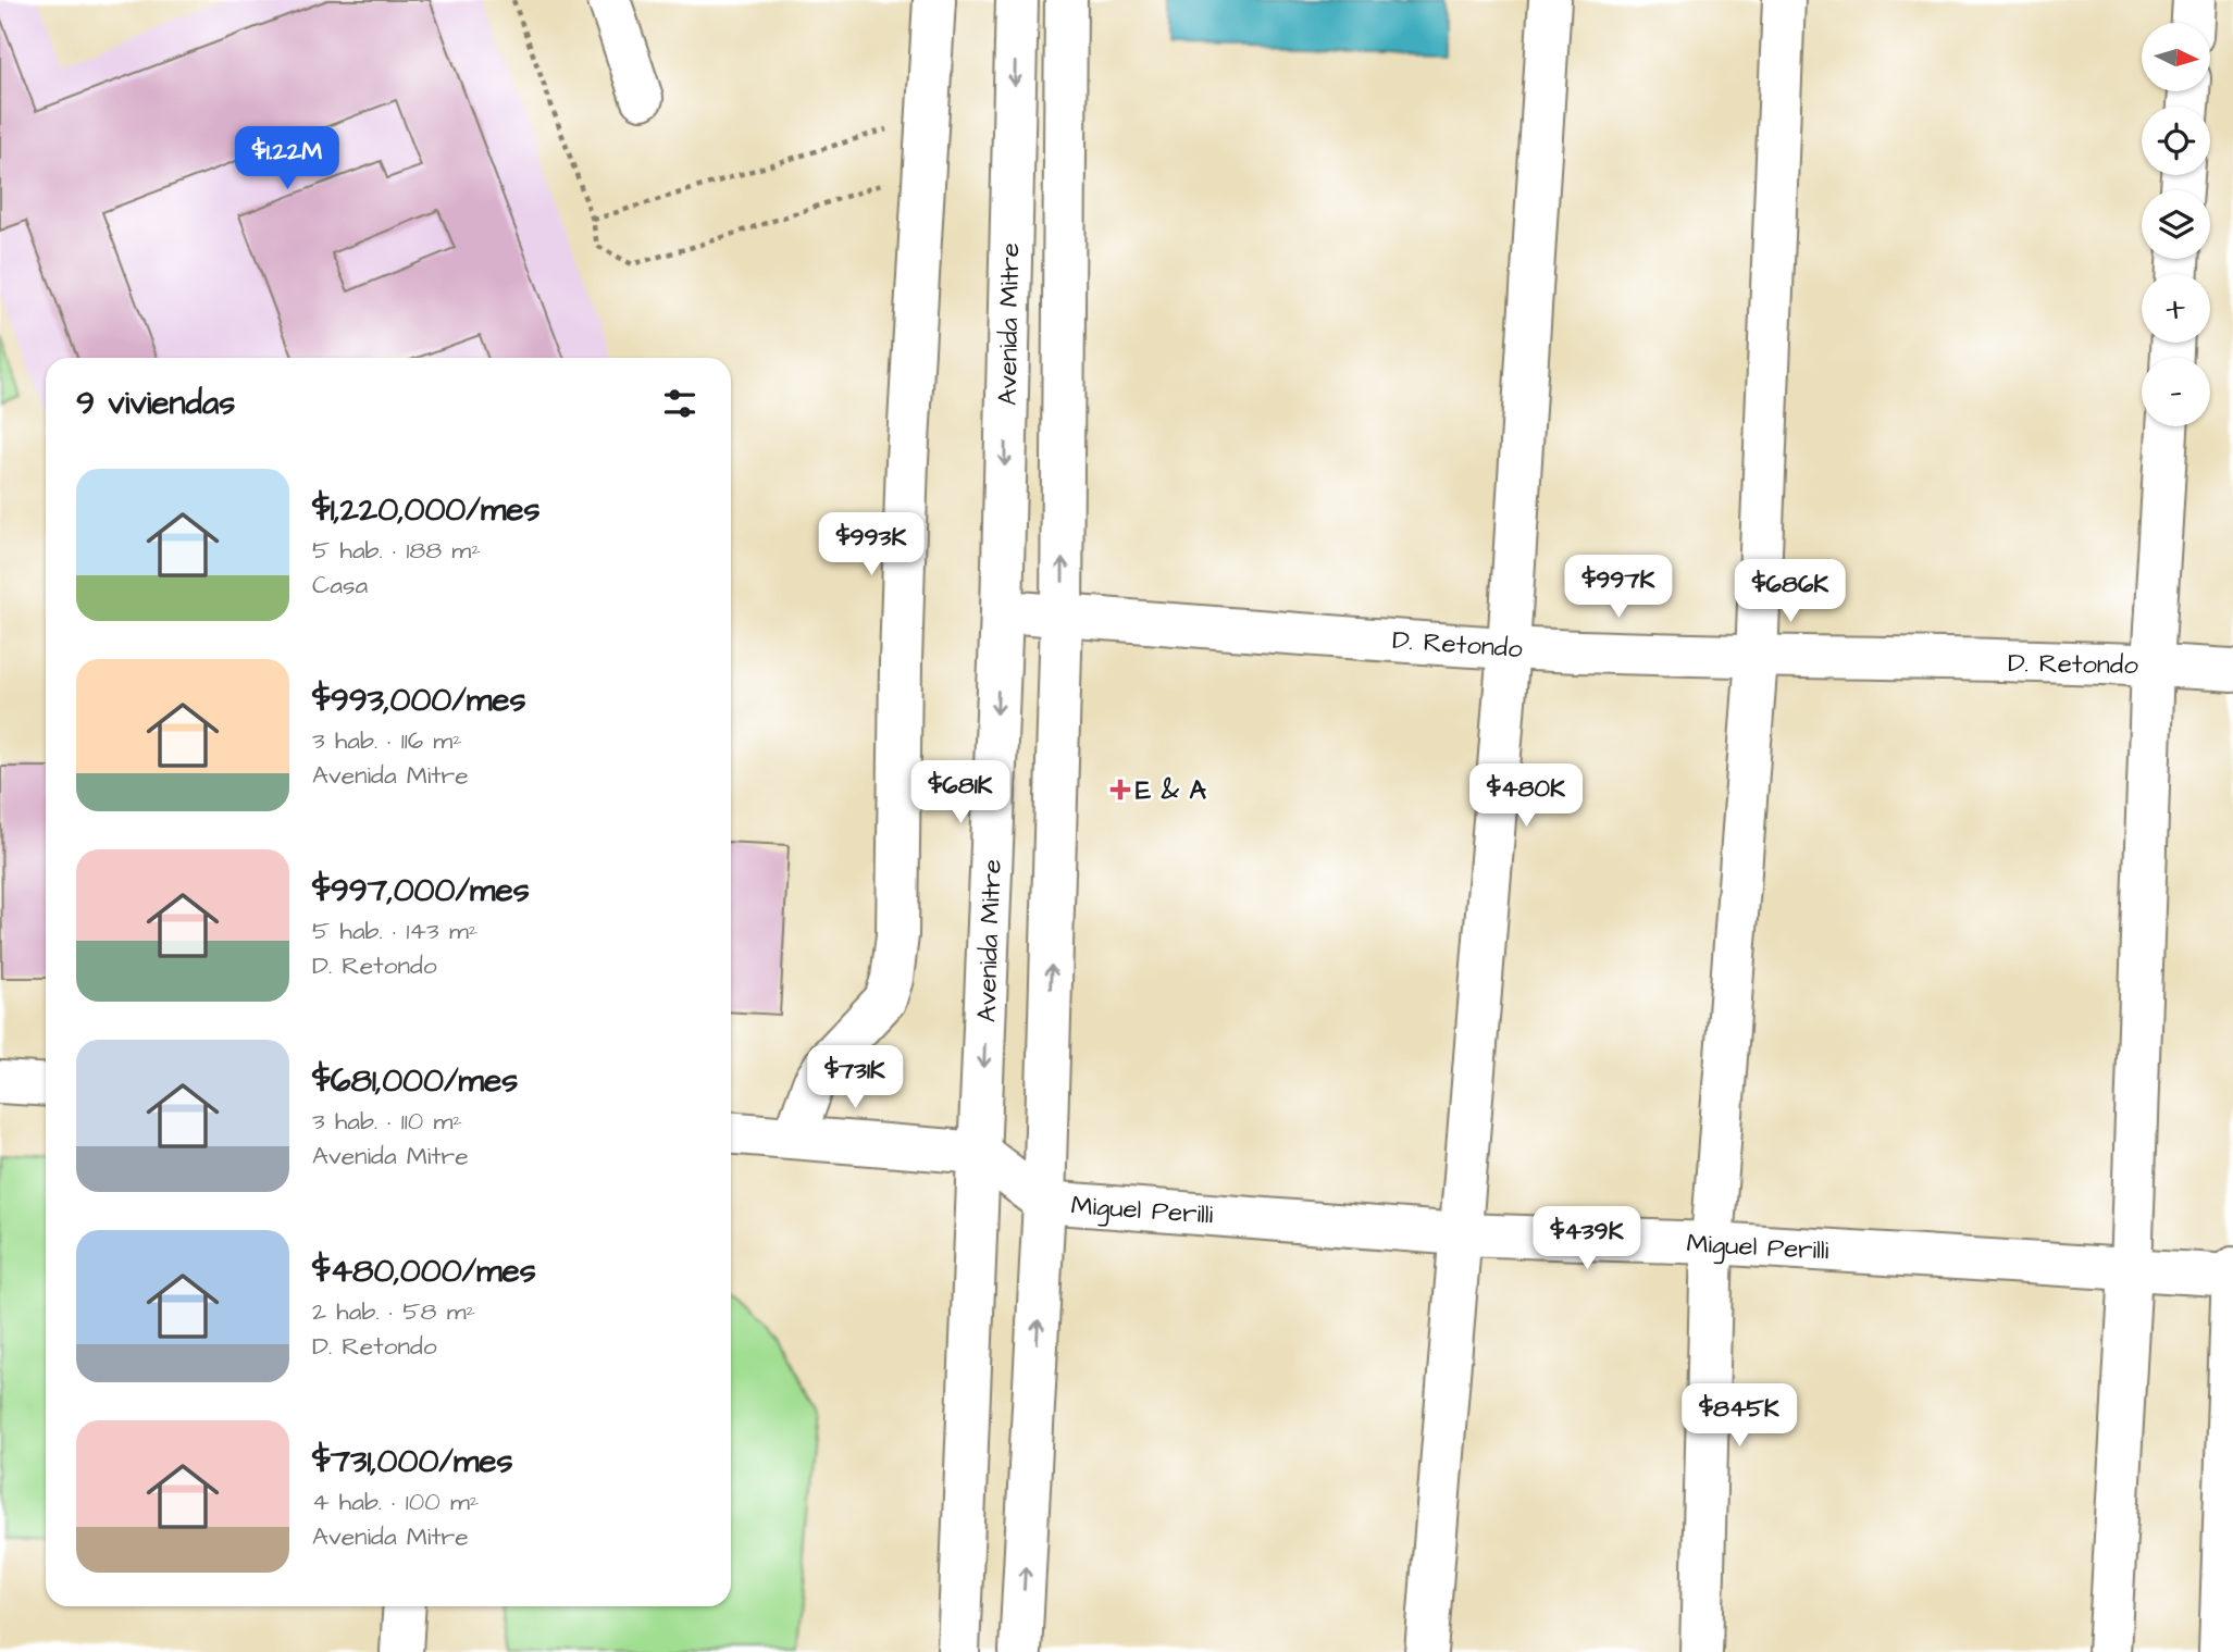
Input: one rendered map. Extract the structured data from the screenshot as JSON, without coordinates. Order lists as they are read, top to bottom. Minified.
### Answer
{"streets":{"street":["Avenida Mitre","D. Retondo","Miguel Perilli"]},"crossings":[["Avenida Mitre","D. Retondo"],["Avenida Mitre","Miguel Perilli"]],"places":{"health":["E & A"]},"north":"right","page":{"map_buttons":["+","−"],"price":["$1.22M","$993K","$997K","$686K","$681K","$480K","$731K","$439K","$845K"],"heading":"9 viviendas","list":[{"name":"$1,220,000/mes","note":"5 hab. · 188 m² · Casa"},{"name":"$993,000/mes","note":"3 hab. · 116 m² · Avenida Mitre"},{"name":"$997,000/mes","note":"5 hab. · 143 m² · D. Retondo"},{"name":"$681,000/mes","note":"3 hab. · 110 m² · Avenida Mitre"},{"name":"$480,000/mes","note":"2 hab. · 58 m² · D. Retondo"},{"name":"$731,000/mes","note":"4 hab. · 100 m² · Avenida Mitre"}]}}
